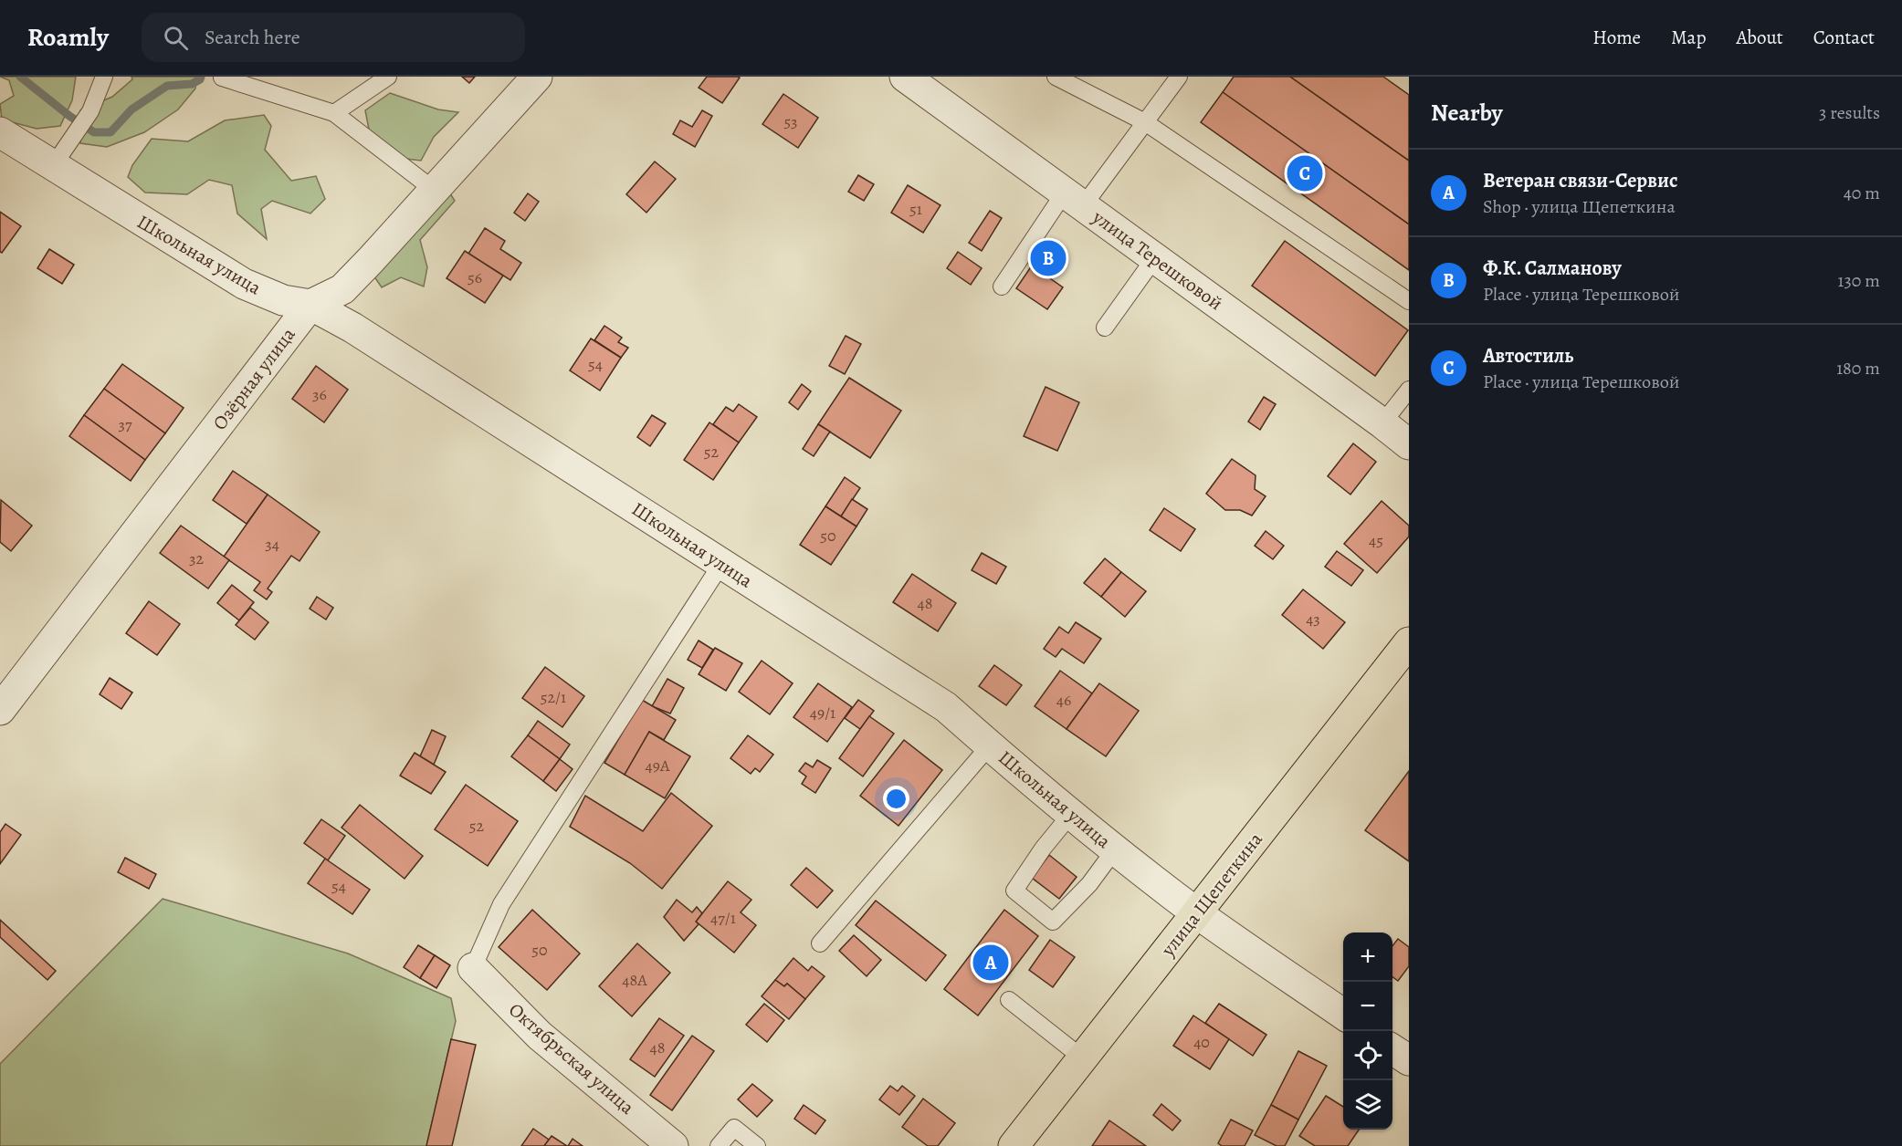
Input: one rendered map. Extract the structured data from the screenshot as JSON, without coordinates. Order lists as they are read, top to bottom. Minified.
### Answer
{"streets":{"main road":["улица Щепеткина"],"street":["Школьная улица","улица Терешковой","Озёрная улица","Октябрьская улица"]},"crossings":[["Школьная улица","Озёрная улица"],["Школьная улица","улица Щепеткина"]],"house_numbers":["53","51","56","54","36","37","52","50","45","34","32","48","43","52/1","46","49/1","49А","52","54","47/1","50","48А","40","48"],"page":{"header":"Roamly","search":"Search here","nav":["Home","Map","About","Contact"],"heading":["Nearby","3 results"],"list":[{"mark":"A","name":"Ветеран связи-Сервис","note":"Shop · улица Щепеткина","value":"40 m"},{"mark":"B","name":"Ф.К. Салманову","note":"Place · улица Терешковой","value":"130 m"},{"mark":"C","name":"Автостиль","note":"Place · улица Терешковой","value":"180 m"}],"pins":["C","B","A"],"map_buttons":["+","−"]}}
